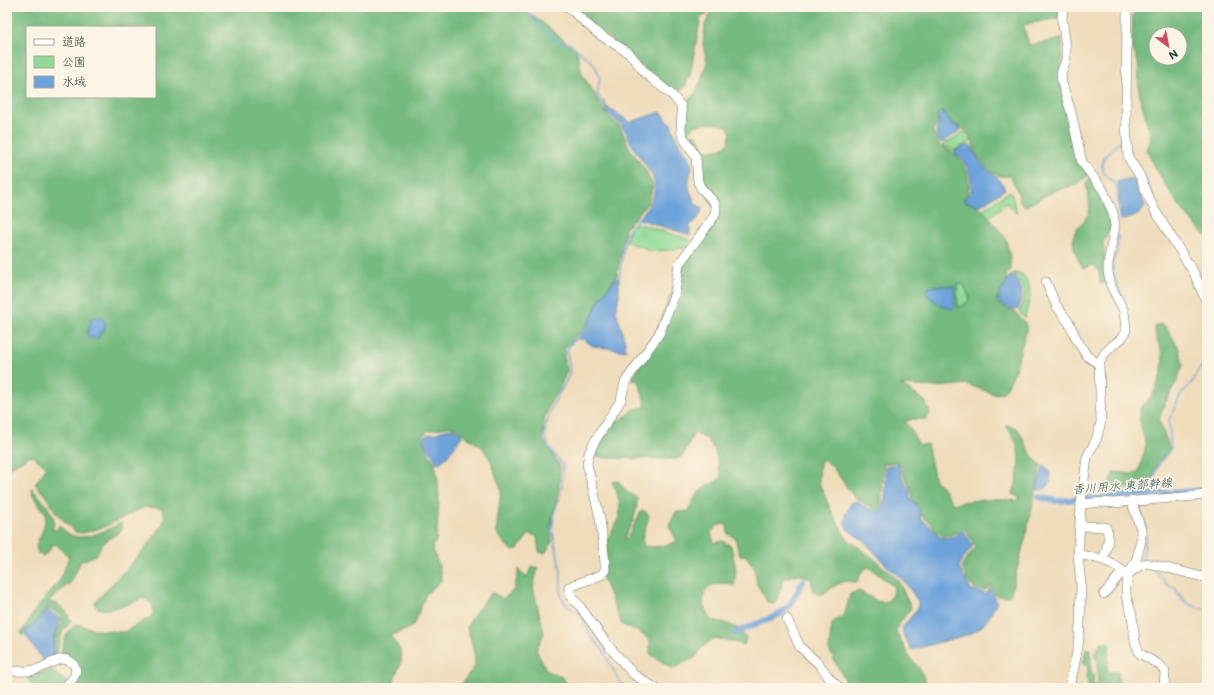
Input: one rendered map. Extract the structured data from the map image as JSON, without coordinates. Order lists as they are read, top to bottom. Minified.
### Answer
{"water":["香川用水 東部幹線"],"legend":["道路","公園","水域"],"north":"bottom right"}
